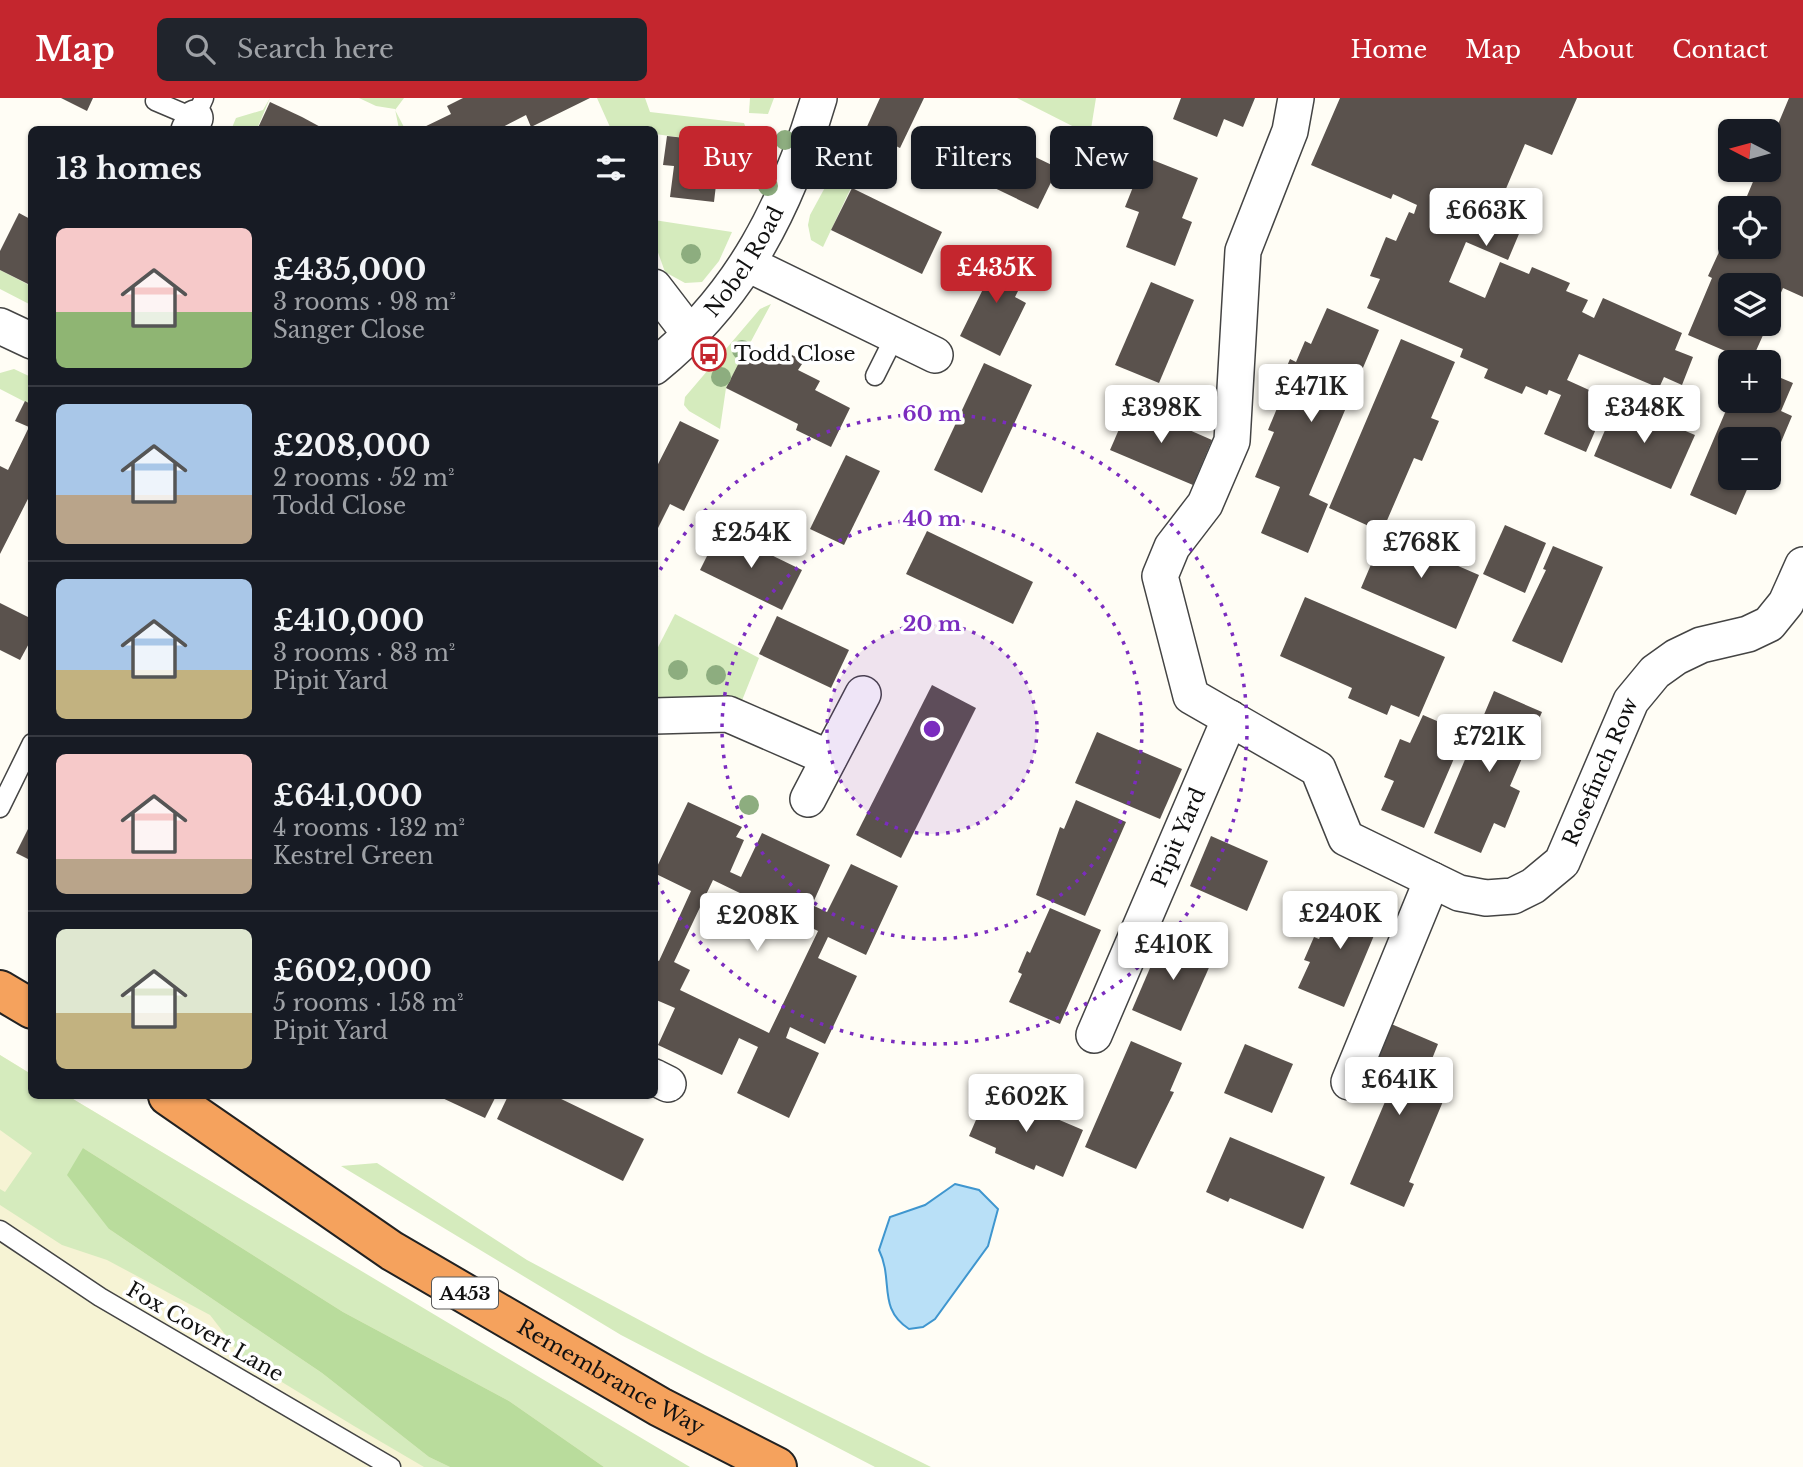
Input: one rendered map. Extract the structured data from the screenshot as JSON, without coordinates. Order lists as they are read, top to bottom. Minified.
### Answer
{"streets":{"highway":["A453","Remembrance Way"],"street":["Nobel Road","Rosefinch Row","Pipit Yard"],"lane":["Fox Covert Lane"]},"crossings":[["Rosefinch Row","Pipit Yard"]],"places":{"bus stop":["Todd Close"]},"north":"left","page":{"header":"Map","search":"Search here","nav":["Home","Map","About","Contact"],"map_buttons":["+","−"],"chip":["Buy","Rent","Filters","New"],"heading":"13 homes","price":["£663K","£435K","£471K","£398K","£348K","£254K","£768K","£721K","£240K","£208K","£410K","£641K","£602K"],"list":[{"name":"£435,000","note":"3 rooms · 98 m² · Sanger Close"},{"name":"£208,000","note":"2 rooms · 52 m² · Todd Close"},{"name":"£410,000","note":"3 rooms · 83 m² · Pipit Yard"},{"name":"£641,000","note":"4 rooms · 132 m² · Kestrel Green"},{"name":"£602,000","note":"5 rooms · 158 m² · Pipit Yard"}]},"rings":["60 m","40 m","20 m"]}
